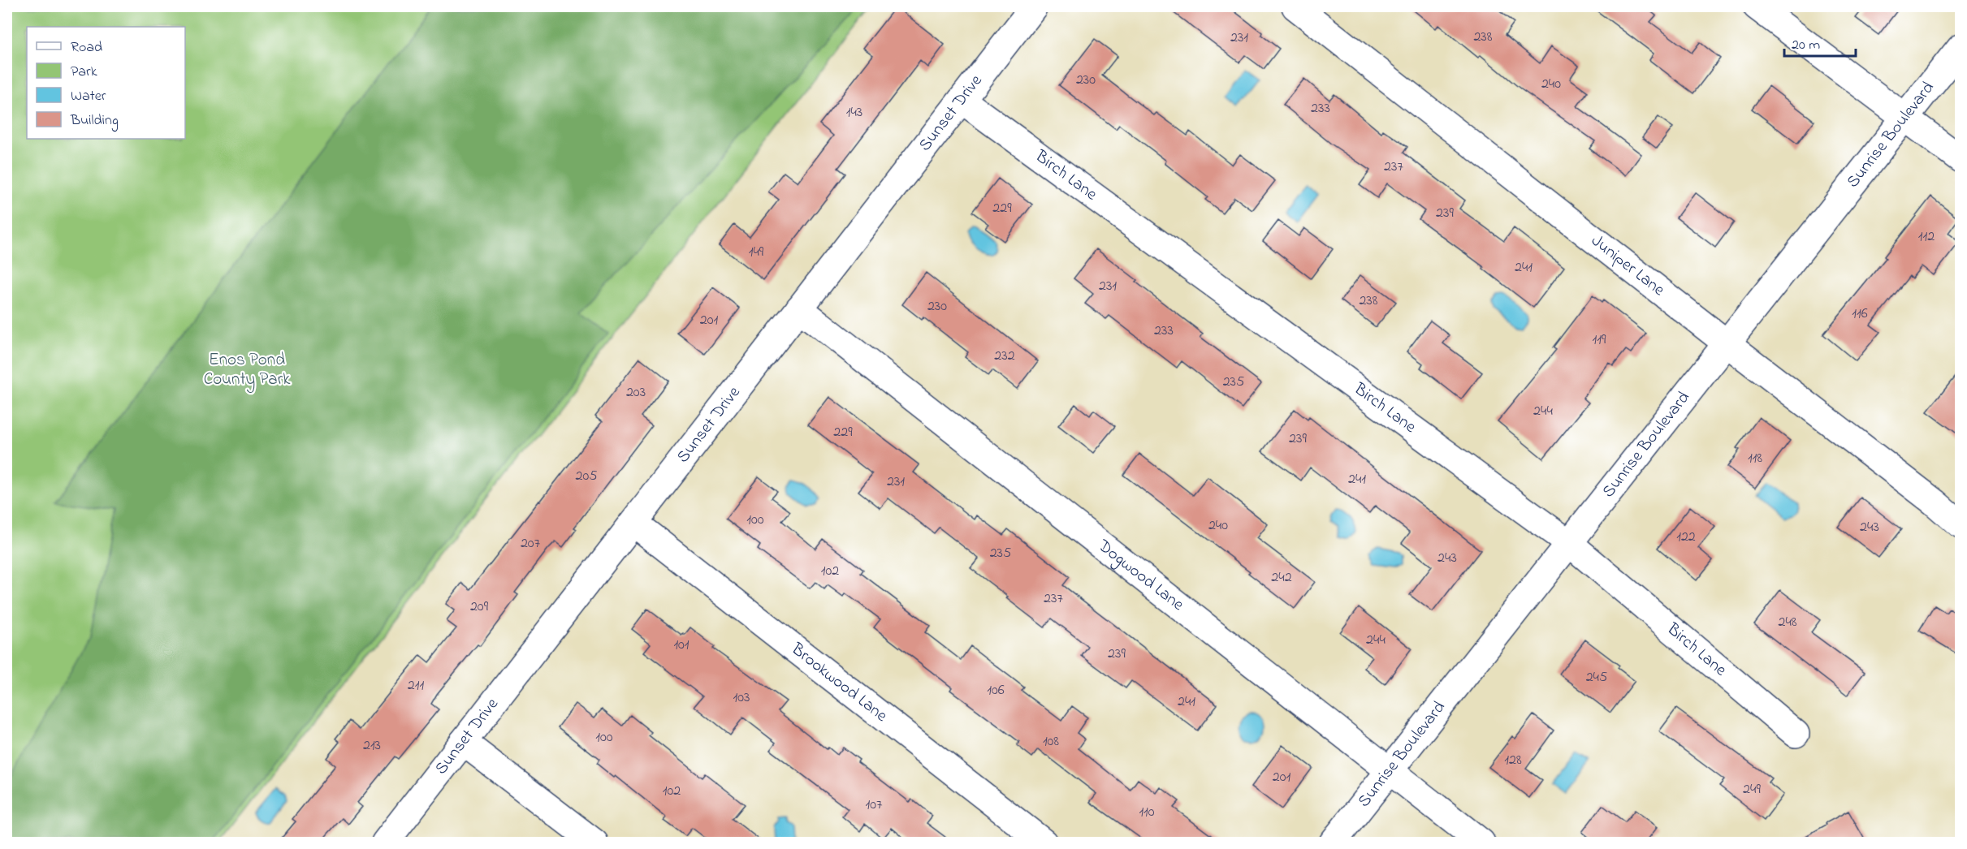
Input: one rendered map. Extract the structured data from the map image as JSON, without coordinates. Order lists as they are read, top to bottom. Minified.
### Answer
{"streets":{"street":["Sunset Drive","Sunrise Boulevard","Birch Lane","Juniper Lane","Dogwood Lane","Brookwood Lane"]},"crossings":[["Sunset Drive","Birch Lane"],["Sunset Drive","Dogwood Lane"],["Sunset Drive","Brookwood Lane"],["Sunrise Boulevard","Birch Lane"],["Sunrise Boulevard","Juniper Lane"],["Sunrise Boulevard","Dogwood Lane"]],"parks":["Enos Pond County Park"],"house_numbers":["238","231","230","240","233","143","237","229","239","112","149","241","231","238","230","116","201","233","119","232","235","203","244","229","239","118","205","241","231","100","240","243","122","207","235","243","102","242","237","209","248","244","101","239","245","211","106","103","241","100","108","213","128","201","249","102","107","110"],"legend":["Road","Park","Water","Building"],"scale_bar":"20 m"}
